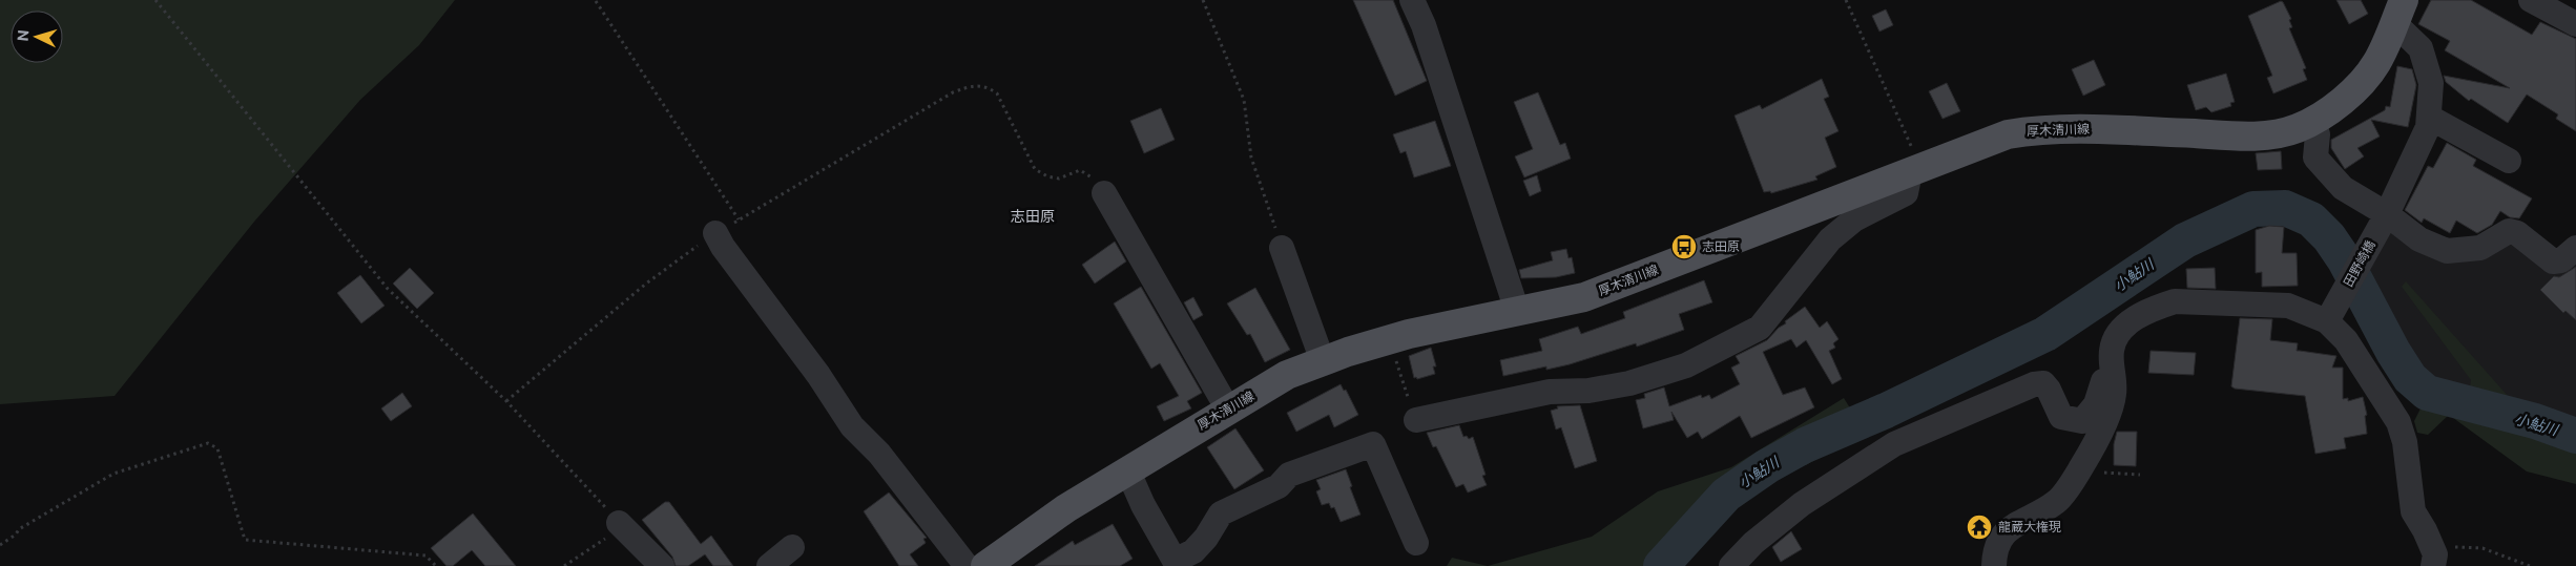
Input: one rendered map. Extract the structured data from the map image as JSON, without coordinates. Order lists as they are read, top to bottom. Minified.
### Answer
{"streets":{"main road":["厚木清川線"],"street":["田野崎橋"]},"crossings":[["厚木清川線","田野崎橋"]],"districts":["志田原"],"water":["小鮎川"],"places":{"bus stop":["志田原"],"temple":["龍蔵大権現"]},"north":"left"}
